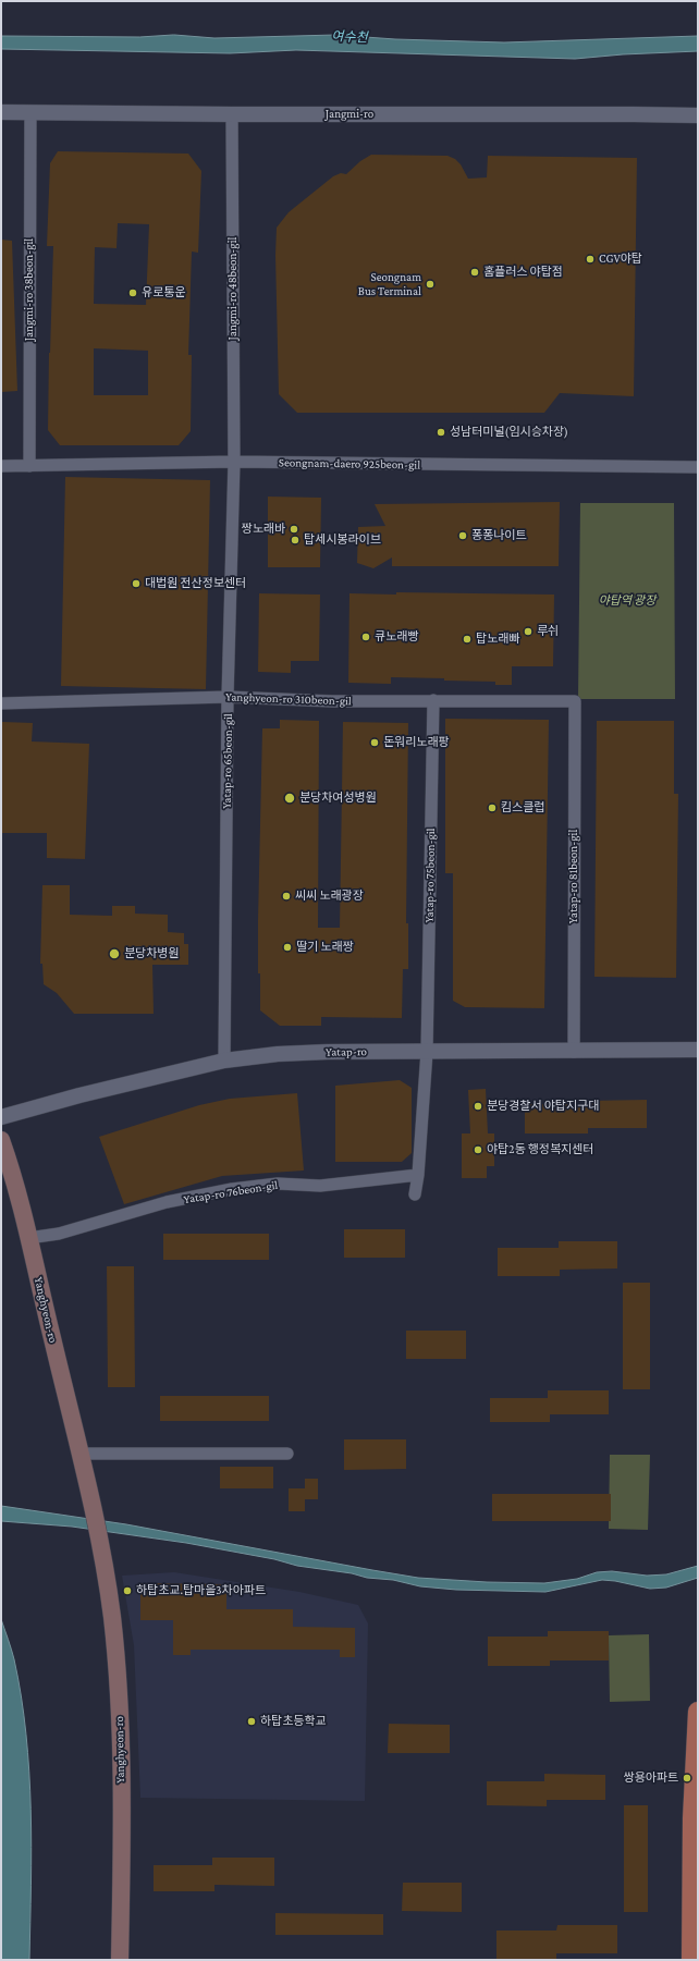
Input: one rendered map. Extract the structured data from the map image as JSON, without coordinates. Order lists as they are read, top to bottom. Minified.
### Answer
{"streets":{"main road":["Yanghyeon-ro"],"street":["Jangmi-ro","Jangmi-ro 48beon-gil","Jangmi-ro 38beon-gil","Seongnam-daero 925beon-gil","Yanghyeon-ro 310beon-gil","Yatap-ro 65beon-gil","Yatap-ro 75beon-gil","Yatap-ro 81beon-gil","Yatap-ro","Yatap-ro 76beon-gil"]},"crossings":[["Jangmi-ro","Jangmi-ro 48beon-gil"],["Jangmi-ro","Jangmi-ro 38beon-gil"],["Jangmi-ro 48beon-gil","Seongnam-daero 925beon-gil"],["Jangmi-ro 48beon-gil","Yatap-ro 65beon-gil"],["Jangmi-ro 38beon-gil","Seongnam-daero 925beon-gil"],["Seongnam-daero 925beon-gil","Yatap-ro 65beon-gil"],["Yanghyeon-ro 310beon-gil","Yatap-ro 65beon-gil"],["Yanghyeon-ro 310beon-gil","Yatap-ro 75beon-gil"],["Yanghyeon-ro 310beon-gil","Yatap-ro 81beon-gil"],["Yatap-ro 65beon-gil","Yatap-ro"],["Yatap-ro 75beon-gil","Yatap-ro"],["Yatap-ro 81beon-gil","Yatap-ro"],["Yatap-ro 76beon-gil","Yanghyeon-ro"]],"water":["여수천"],"parks":["야탑역 광장"],"places":["CGV야탑","홈플러스 야탑점","Seongnam Bus Terminal","유로통운","성남터미널(임시승차장)","짱노래바","퐁퐁나이트","탑세시봉라이브","대법원 전산정보센터","루쉬","큐노래빵","탑노래빠","돈워리노래팡","분당차여성병원","킴스클럽","씨씨 노래광장","딸기 노래짱","분당차병원","분당경찰서 야탑지구대","야탑2동 행정복지센터","하탑초교.탑마을3차아파트","하탑초등학교","쌍용아파트"]}
